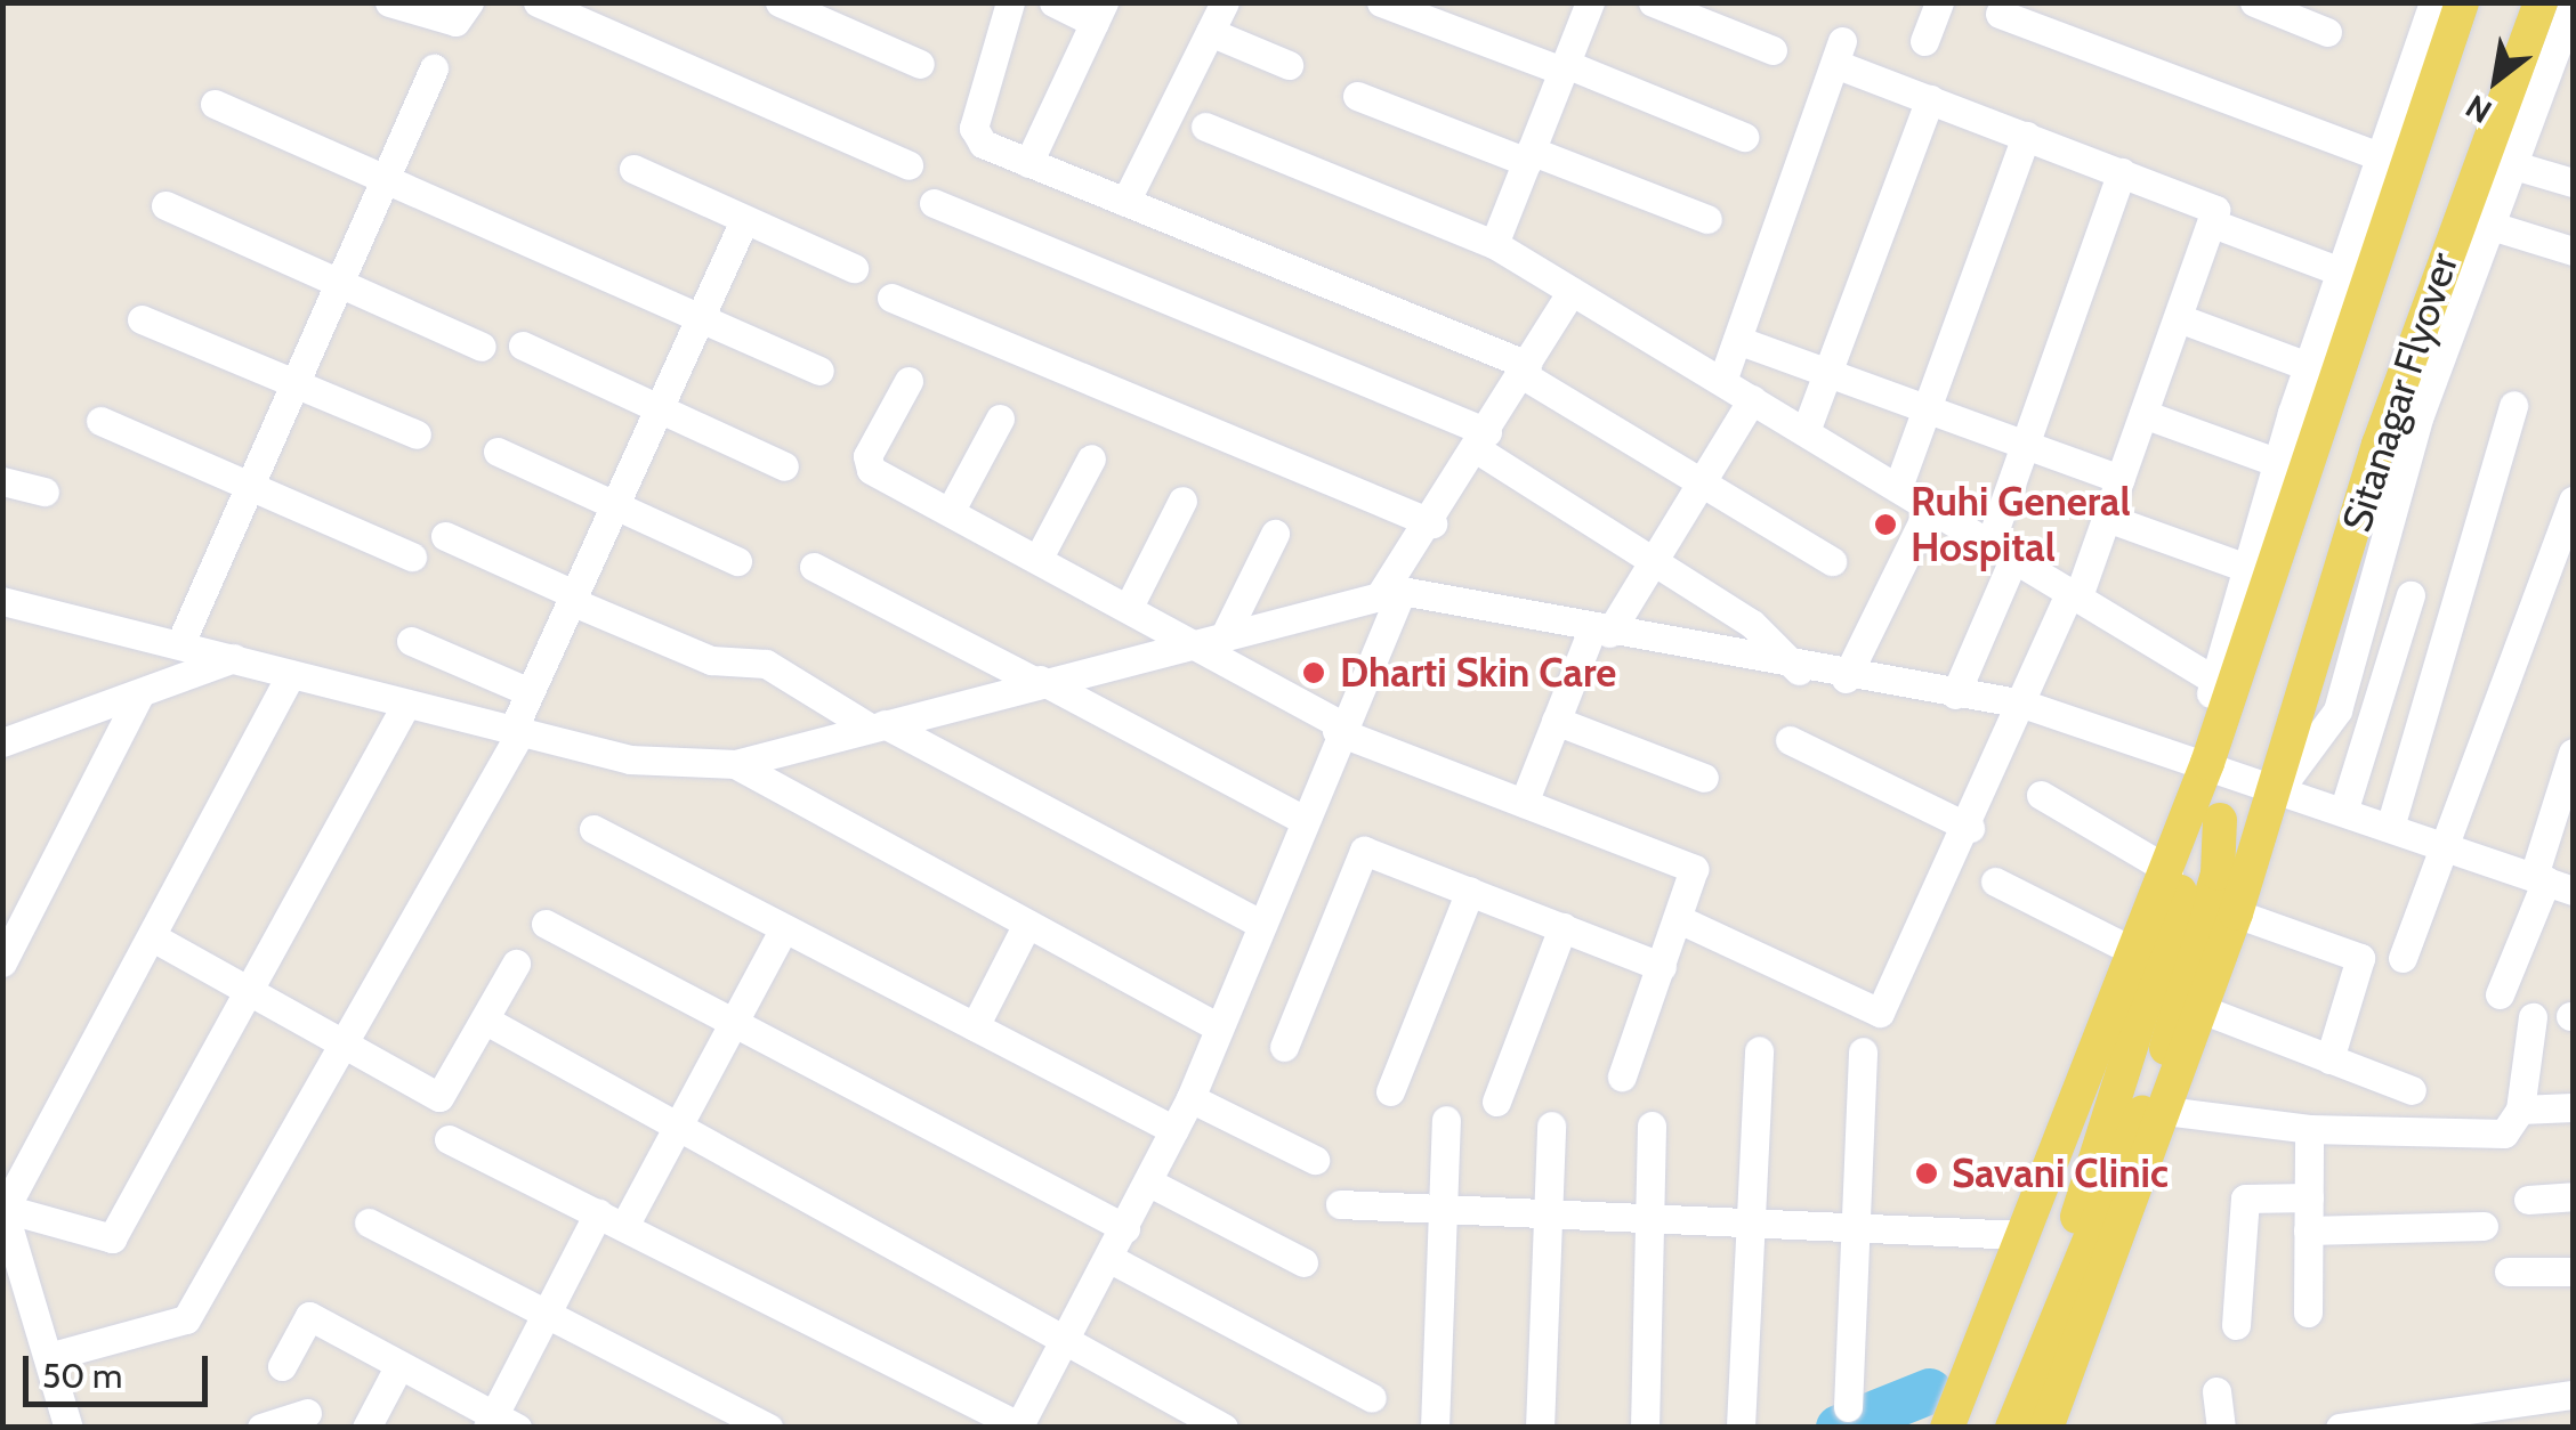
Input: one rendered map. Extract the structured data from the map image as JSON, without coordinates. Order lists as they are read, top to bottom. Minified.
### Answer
{"streets":{"main road":["Sitanagar Flyover"]},"places":["Ruhi General Hospital","Dharti Skin Care","Savani Clinic"],"scale_bar":"50 m","north":"bottom left"}
